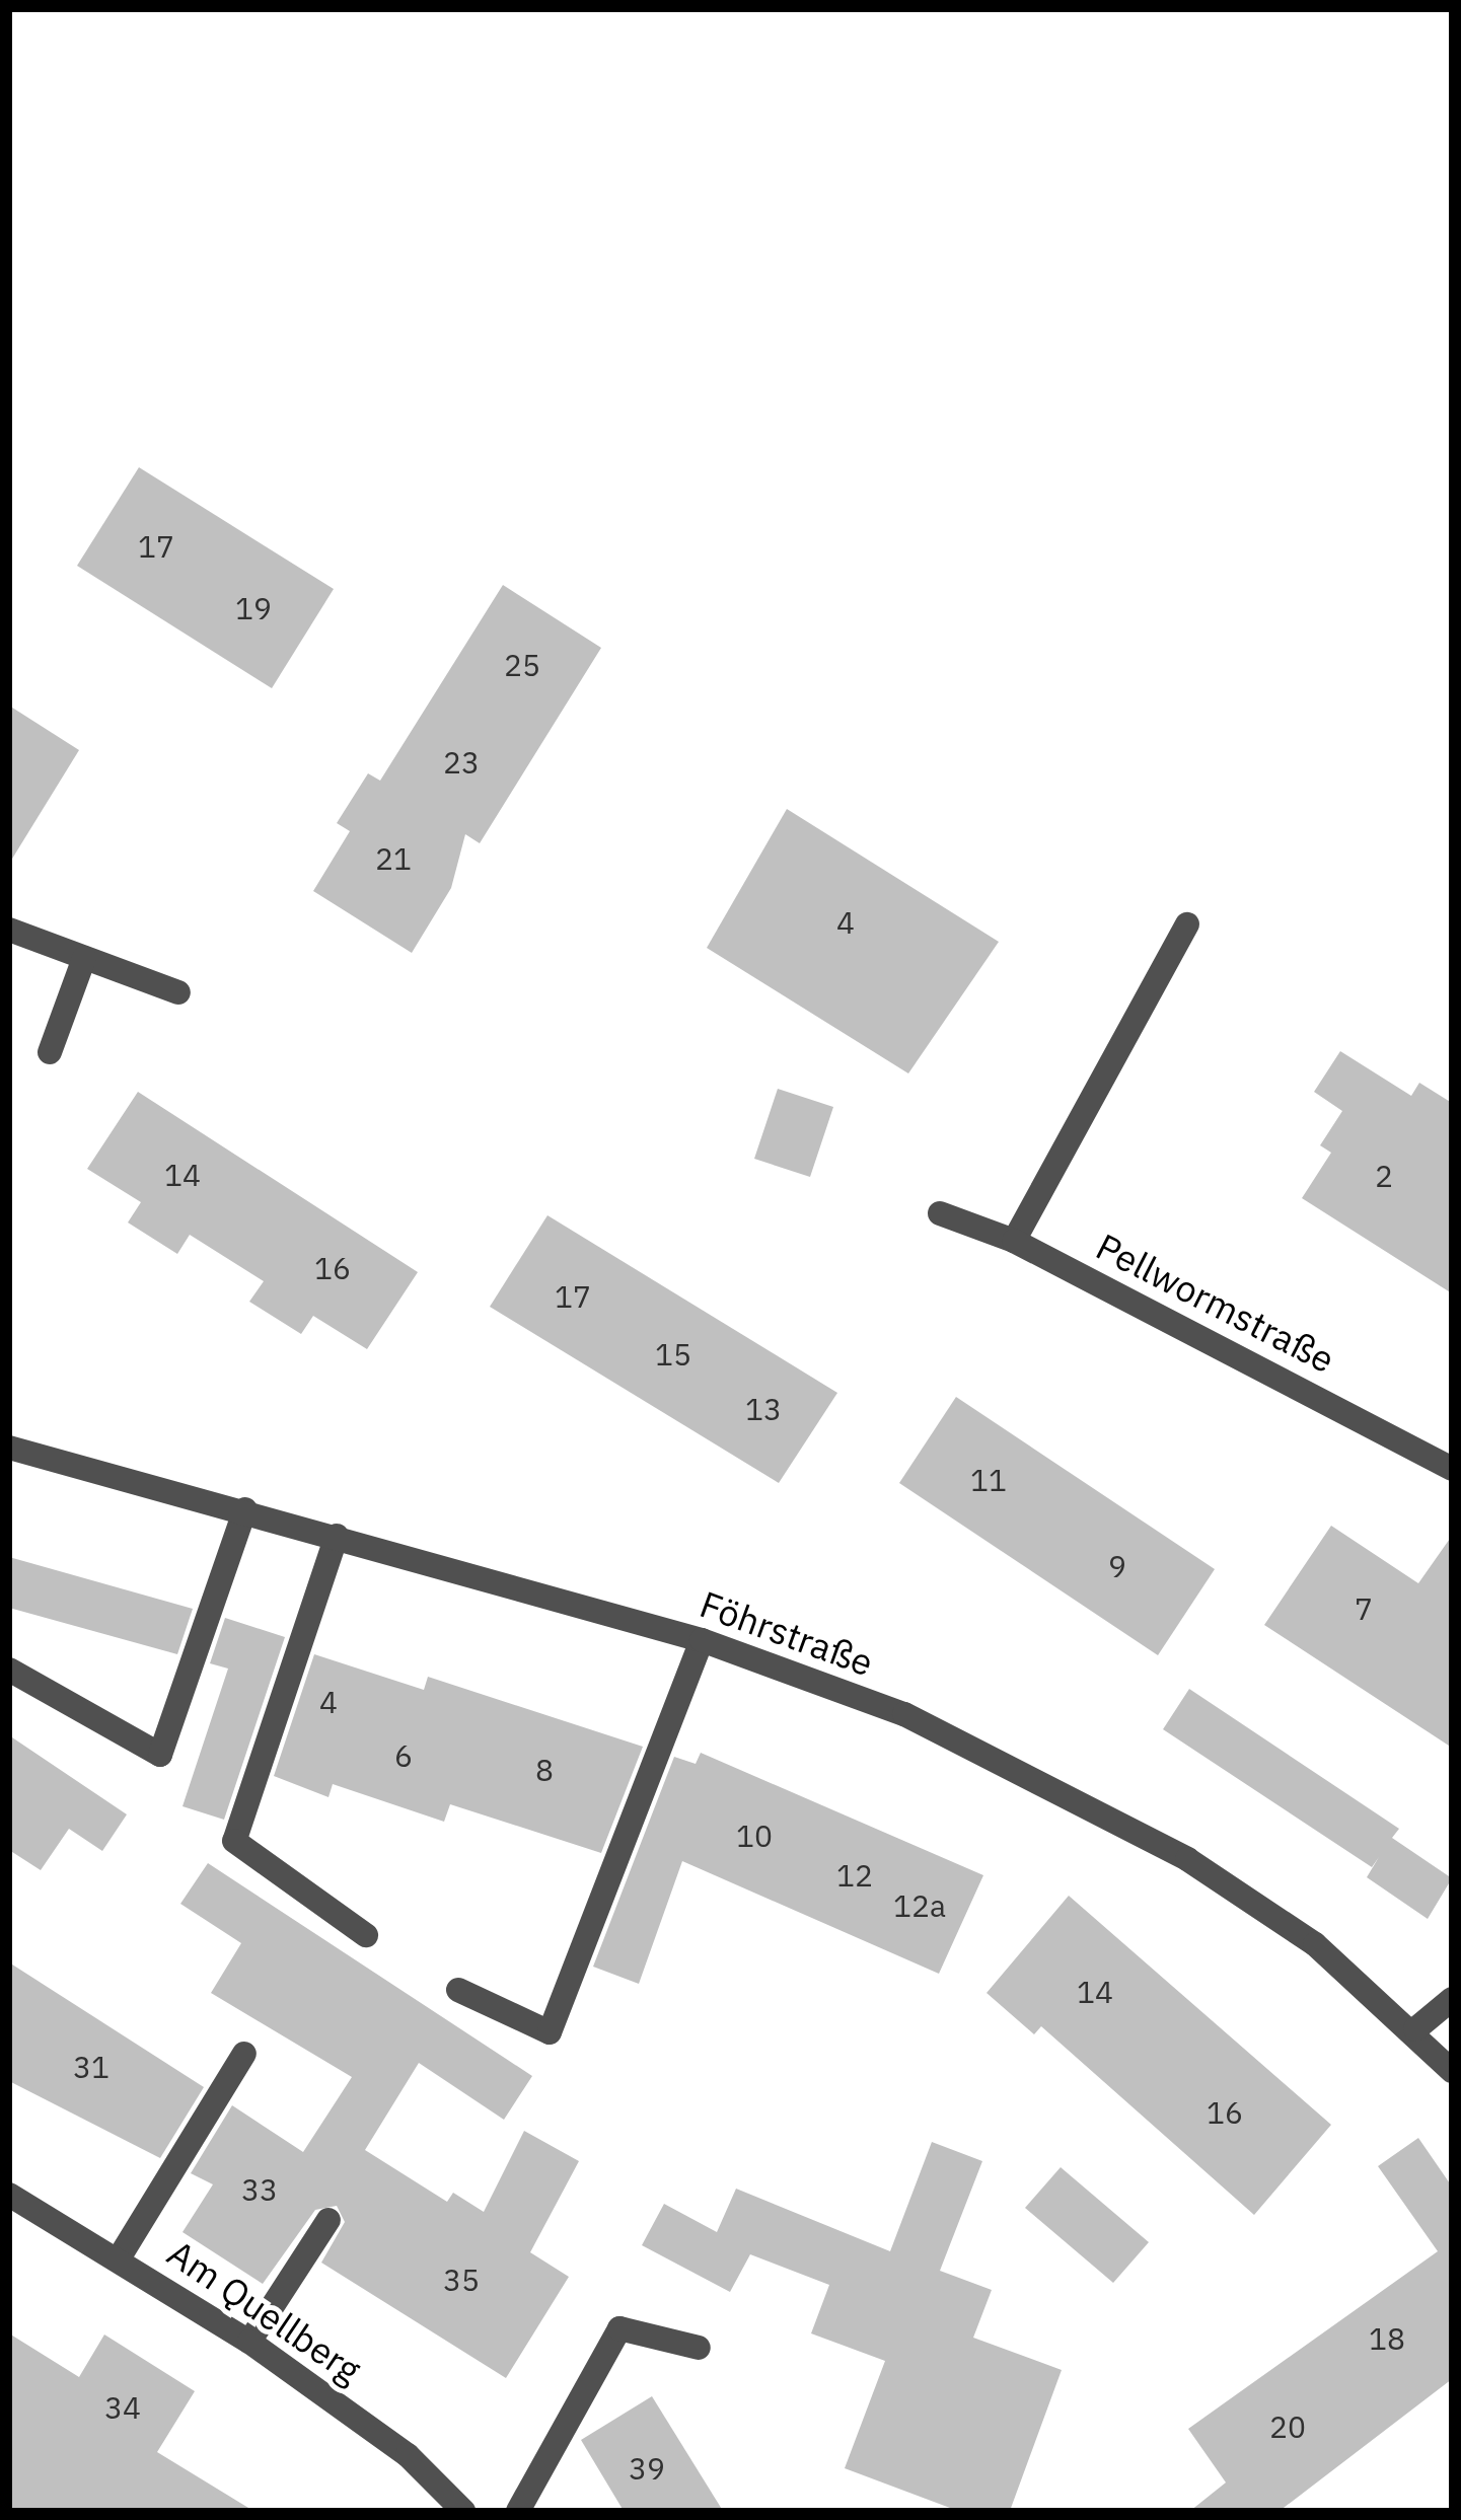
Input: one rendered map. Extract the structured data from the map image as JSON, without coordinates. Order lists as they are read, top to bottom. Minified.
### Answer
{"streets":{"street":["Pellwormstraße","Föhrstraße","Am Quellberg"]},"house_numbers":["17","19","25","23","21","4","14","2","16","17","15","13","11","9","7","4","6","8","10","12","12a","14","31","16","33","35","18","34","20","39"]}
